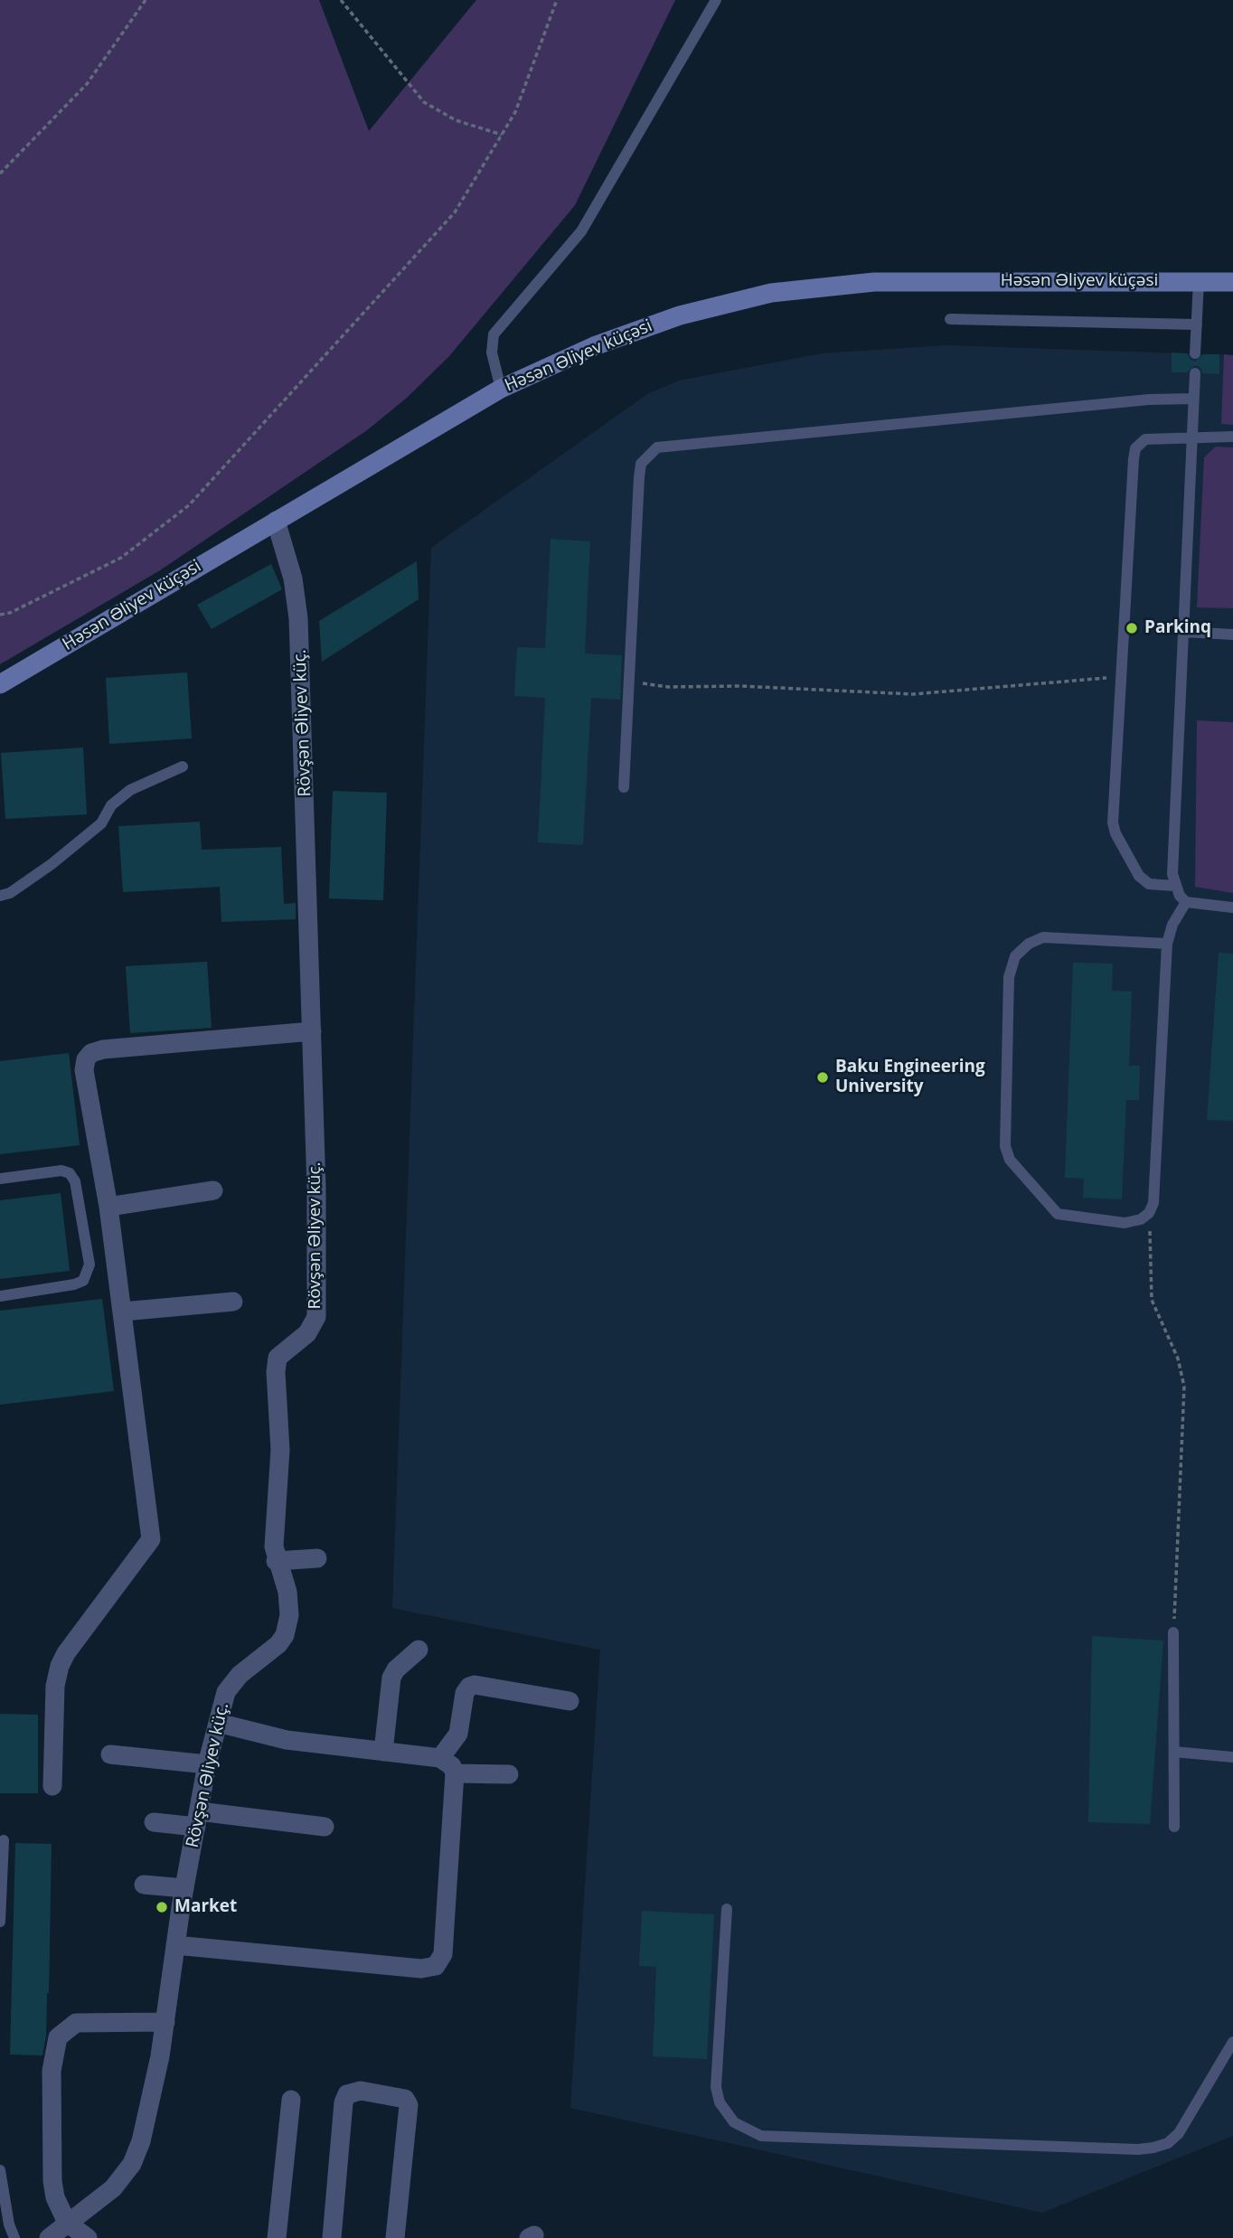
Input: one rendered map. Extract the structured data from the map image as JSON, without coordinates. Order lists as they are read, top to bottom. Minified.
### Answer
{"streets":{"main road":["Həsən Əliyev küçəsi"],"street":["Rövşən Əliyev küç."]},"crossings":[["Həsən Əliyev küçəsi","Rövşən Əliyev küç."]],"places":["Parkinq","Baku Engineering University","Market"]}
